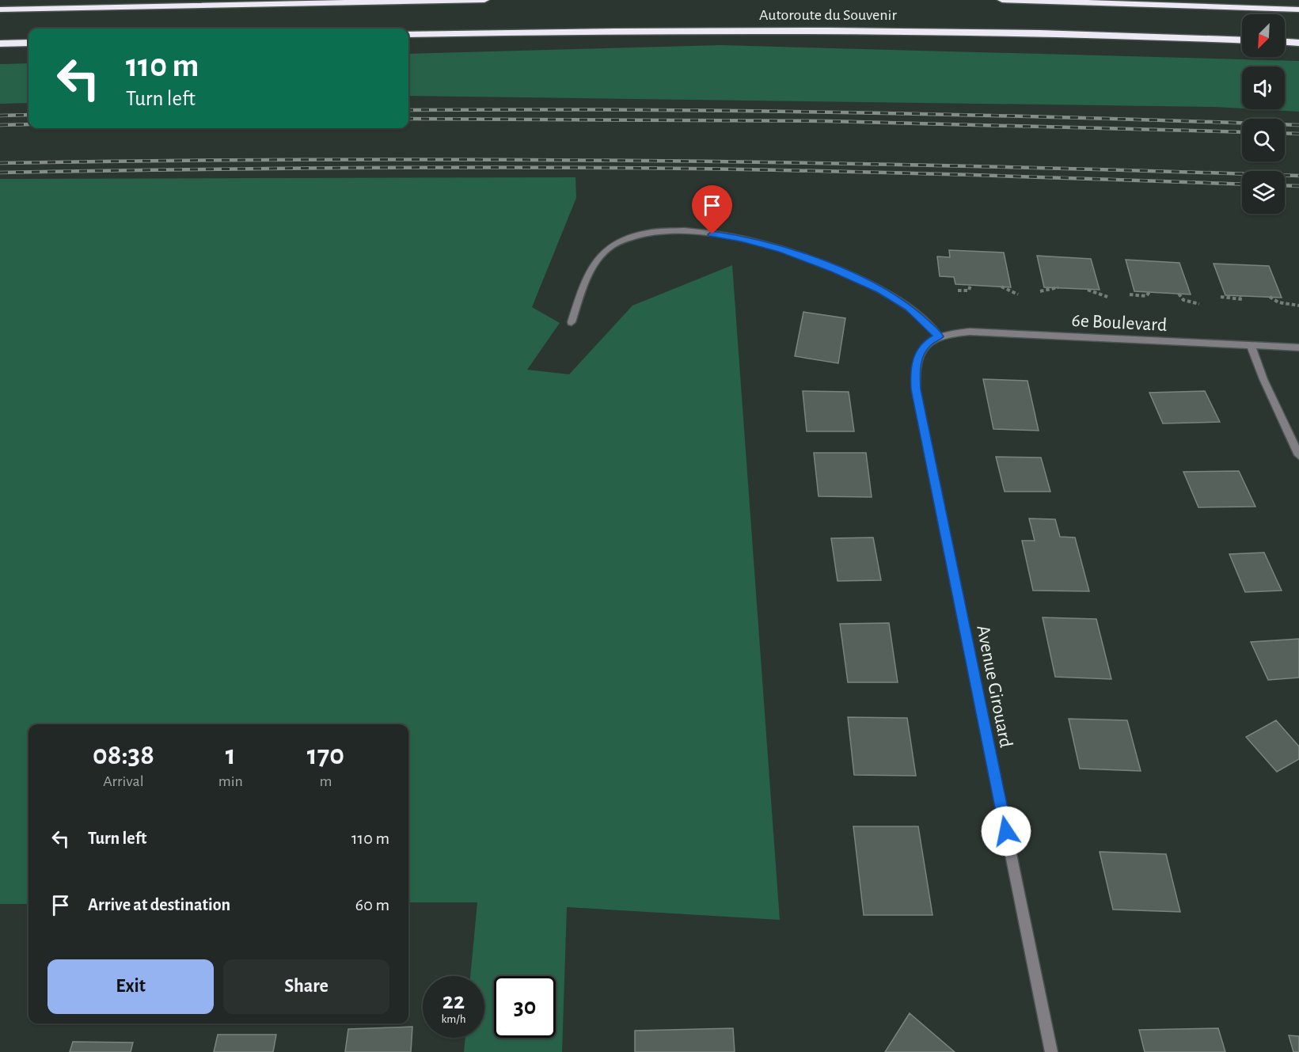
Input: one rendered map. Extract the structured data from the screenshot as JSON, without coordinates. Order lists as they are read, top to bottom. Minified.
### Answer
{"streets":{"highway":["Autoroute du Souvenir"],"street":["6e Boulevard","Avenue Girouard"]},"crossings":[["6e Boulevard","Avenue Girouard"]],"north":"bottom left","page":{"turn":["110 m","Turn left"],"eta":["08:38","Arrival","1","min","170","m"],"list":[{"name":"Turn left","value":"110 m"},{"name":"Arrive at destination","value":"60 m"}],"buttons":["Exit","Share"],"speed":"22 km/h","limit":"30"}}
